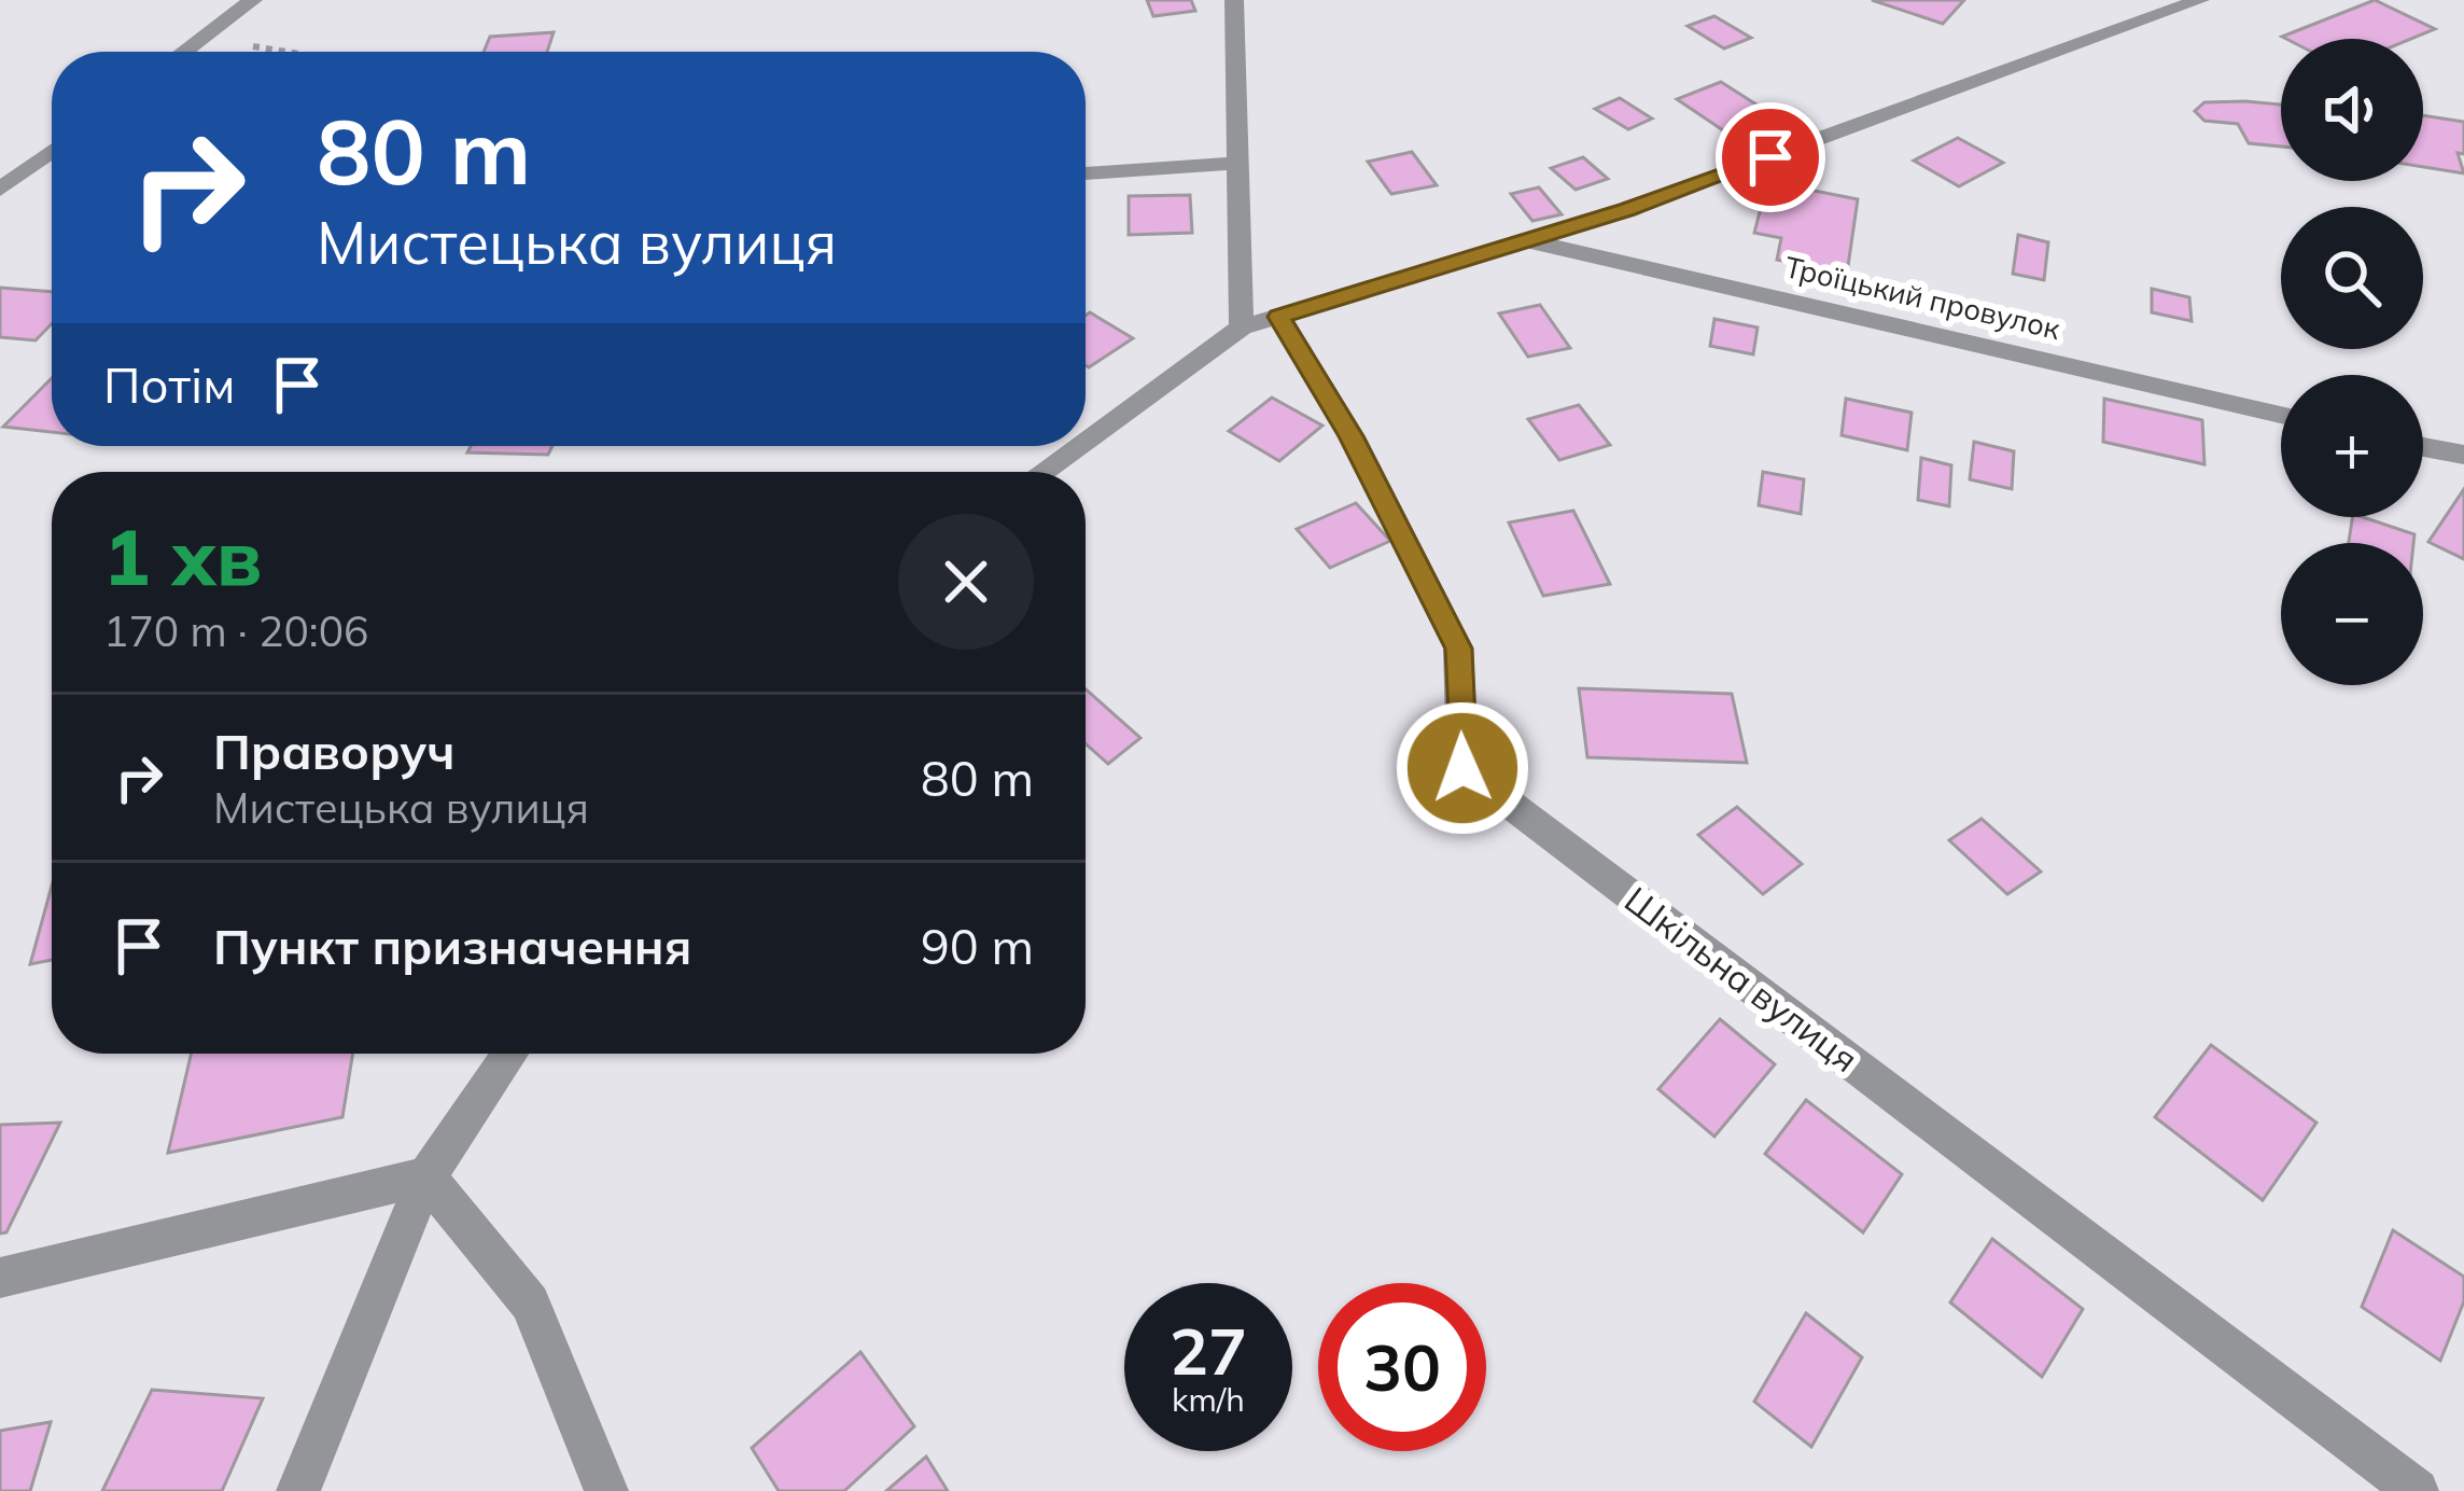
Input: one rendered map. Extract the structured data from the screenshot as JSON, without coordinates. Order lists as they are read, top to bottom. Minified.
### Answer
{"streets":{"street":["Троїцький провулок","Шкільна вулиця"]},"page":{"map_buttons":["+","−"],"turn":["80 m","Мистецька вулиця"],"then":"Потім","heading":["1 хв","170 m · 20:06"],"list":[{"name":"Праворуч","note":"Мистецька вулиця","value":"80 m"},{"name":"Пункт призначення","value":"90 m"}],"speed":"27 km/h","limit":"30"}}
